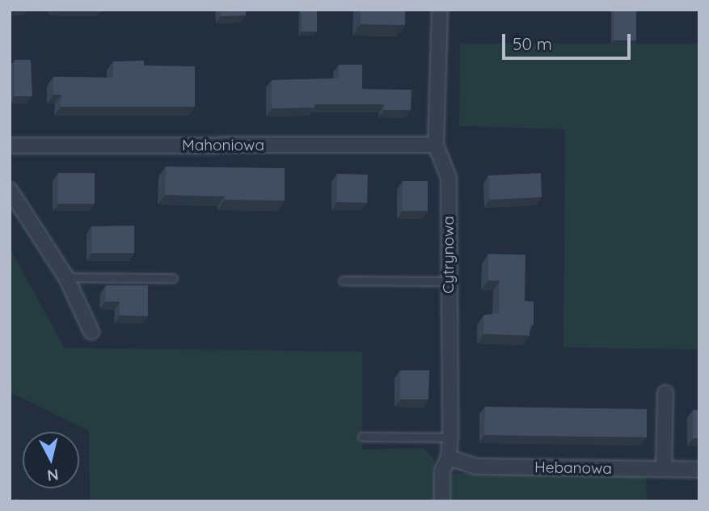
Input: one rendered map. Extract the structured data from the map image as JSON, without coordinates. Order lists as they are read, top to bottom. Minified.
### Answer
{"streets":{"street":["Mahoniowa","Cytrynowa","Hebanowa"]},"crossings":[["Mahoniowa","Cytrynowa"],["Cytrynowa","Hebanowa"]],"scale_bar":"50 m","north":"bottom"}
